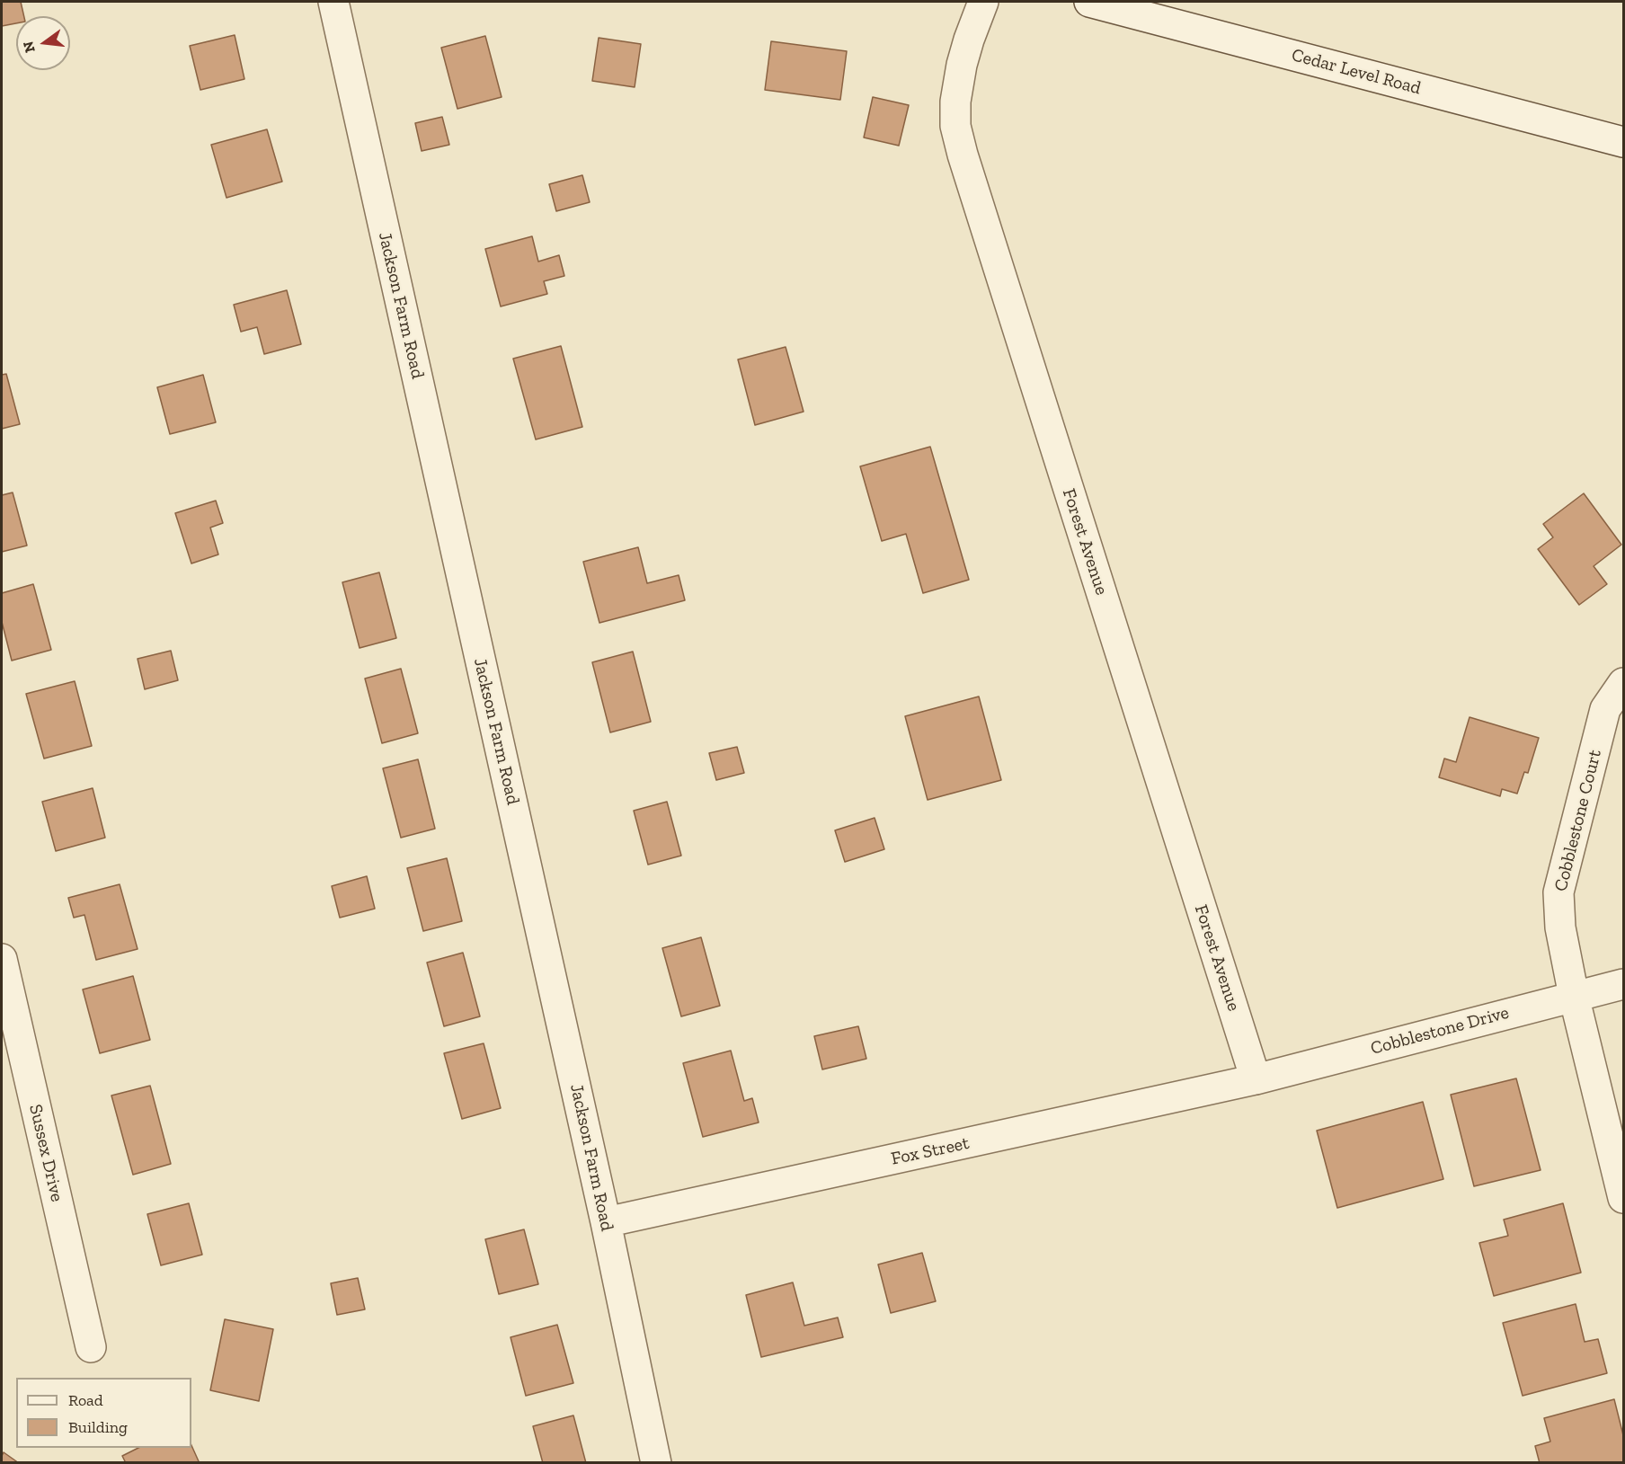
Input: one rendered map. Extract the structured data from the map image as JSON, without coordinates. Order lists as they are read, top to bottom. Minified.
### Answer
{"streets":{"street":["Cedar Level Road","Jackson Farm Road","Forest Avenue","Cobblestone Court","Cobblestone Drive","Fox Street","Sussex Drive"]},"crossings":[["Jackson Farm Road","Fox Street"],["Forest Avenue","Cobblestone Drive"],["Forest Avenue","Fox Street"],["Cobblestone Court","Cobblestone Drive"],["Cobblestone Drive","Fox Street"]],"legend":["Road","Building"],"north":"left"}
